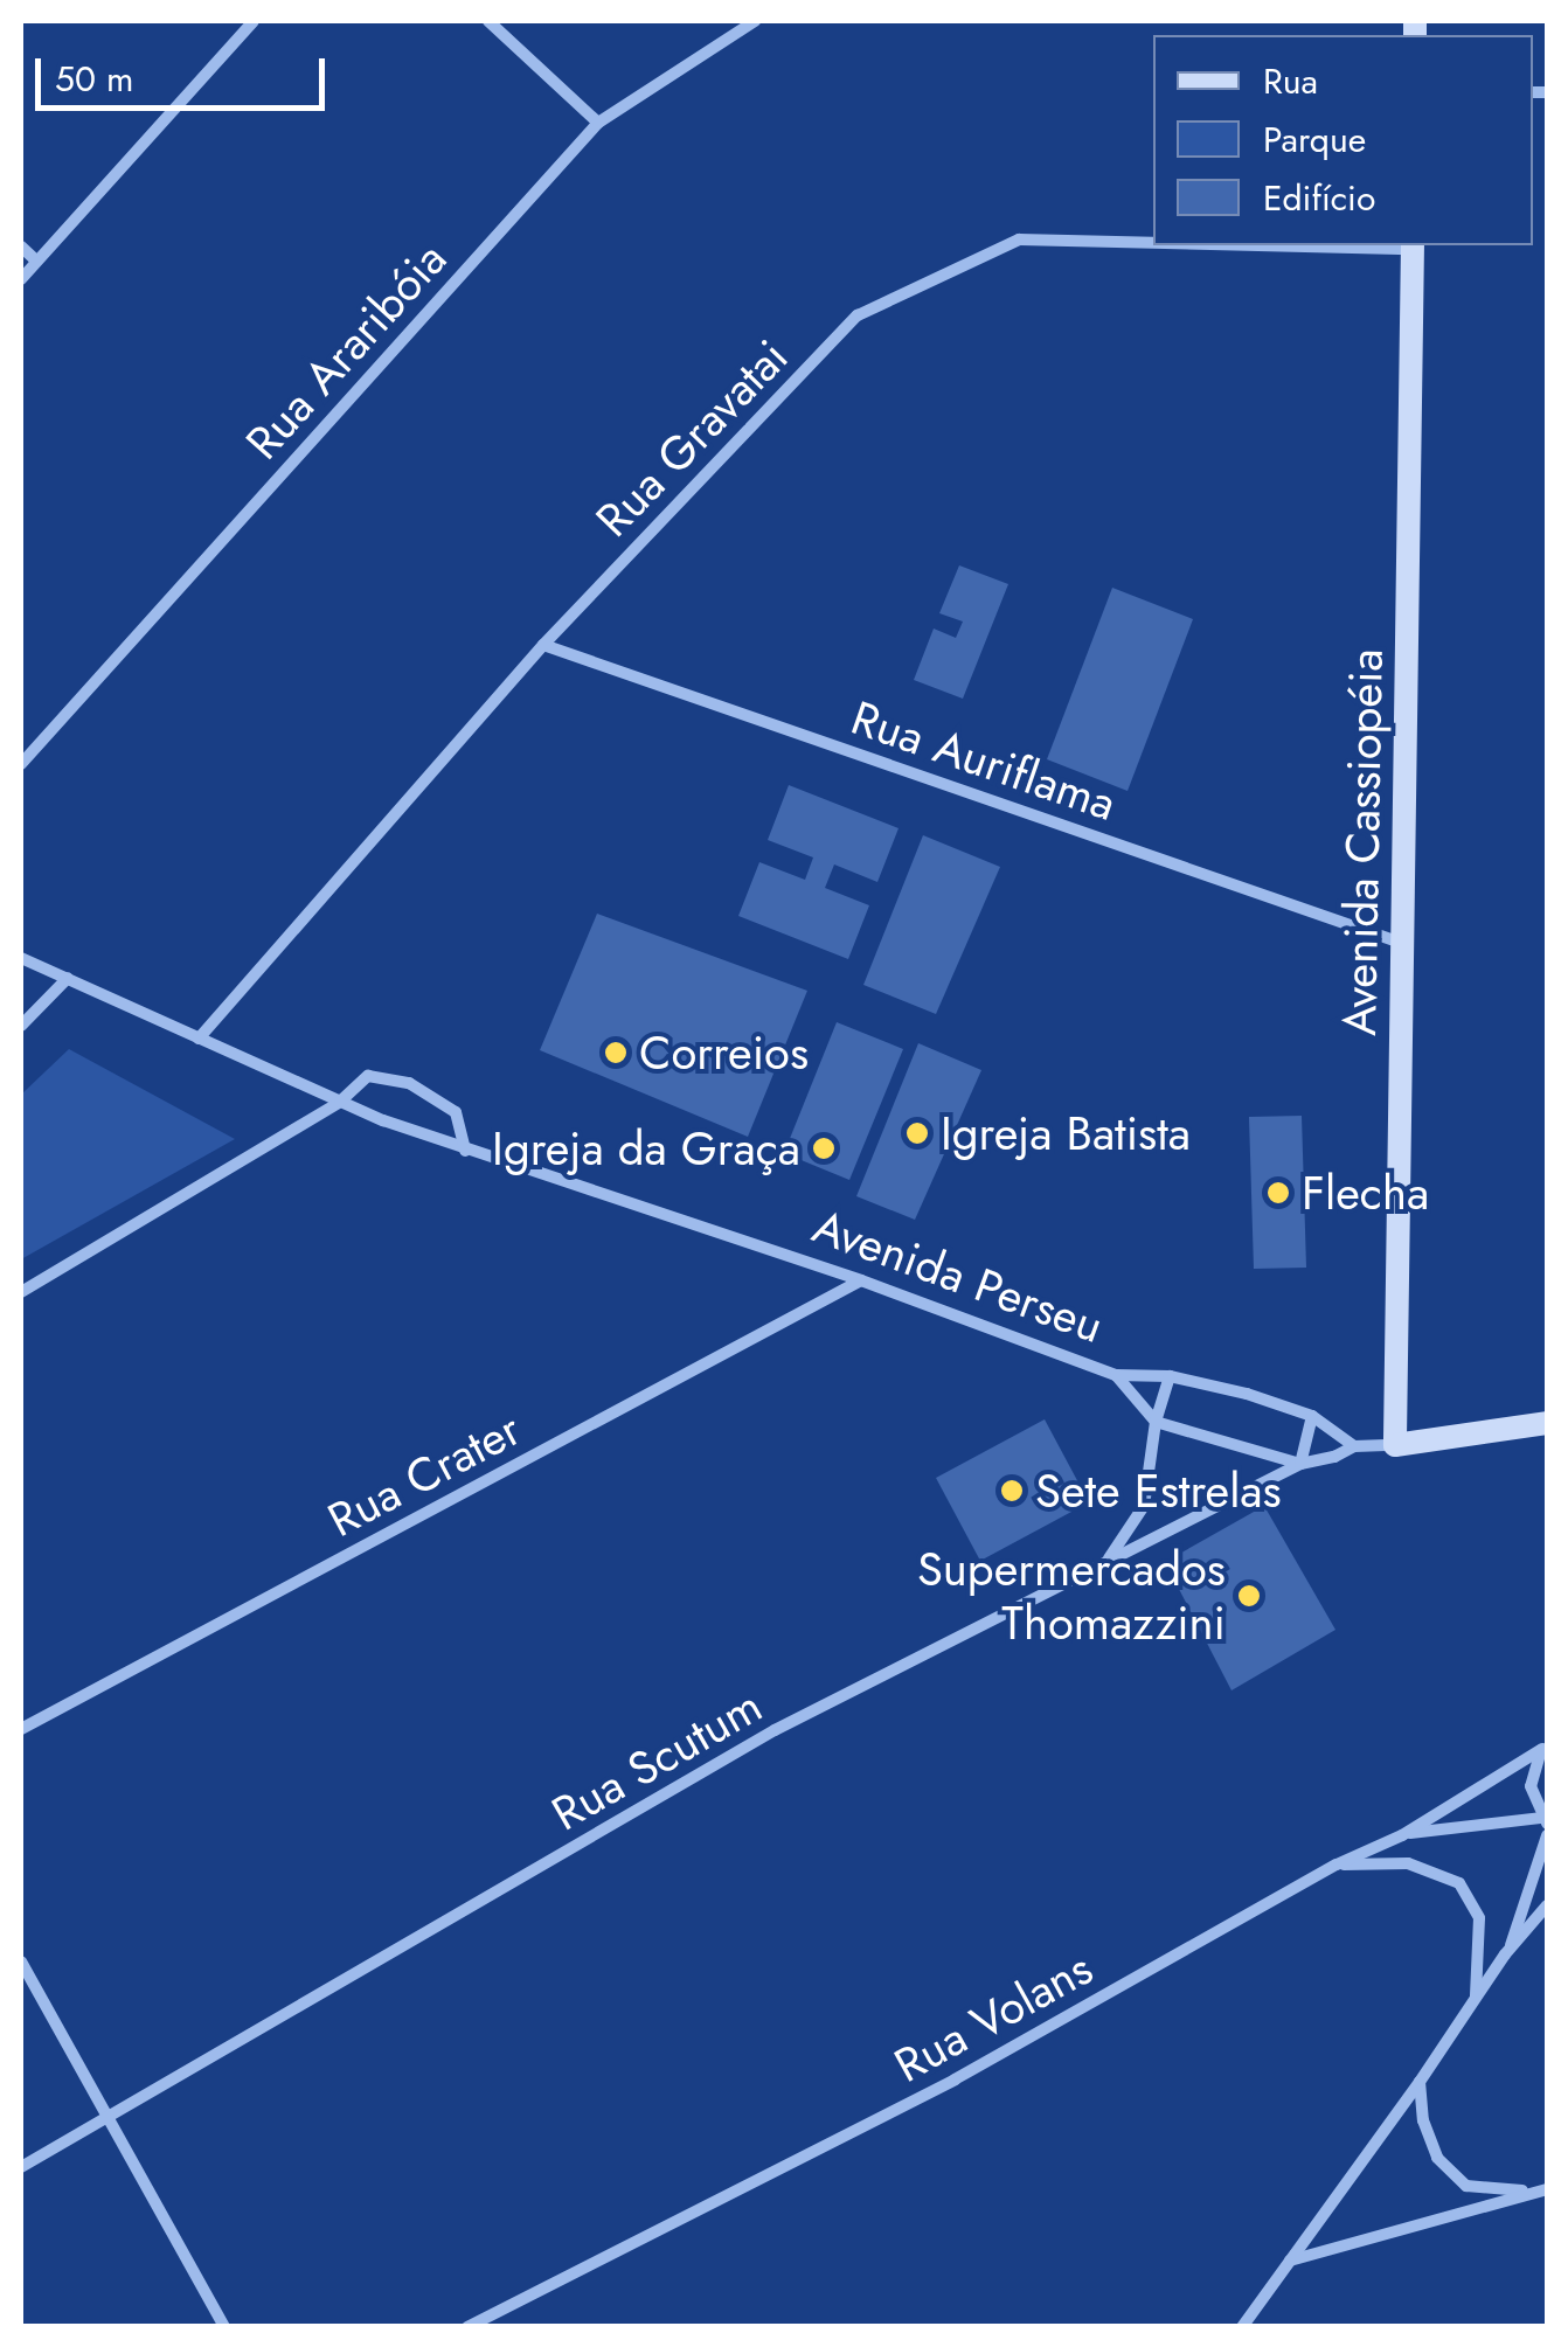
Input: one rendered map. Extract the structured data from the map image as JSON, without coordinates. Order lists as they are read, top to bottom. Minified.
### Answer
{"streets":{"street":["Rua Araribóia","Rua Gravatai","Rua Auriflama","Avenida Cassiopéia","Avenida Perseu","Rua Crater","Rua Scutum","Rua Volans"]},"crossings":[["Rua Gravatai","Rua Auriflama"],["Rua Gravatai","Avenida Perseu"],["Rua Auriflama","Avenida Cassiopéia"],["Avenida Perseu","Rua Crater"]],"places":["Correios","Igreja Batista","Igreja da Graça","Flecha","Sete Estrelas","Supermercados Thomazzini"],"legend":["Rua","Parque","Edifício"],"scale_bar":"50 m"}
